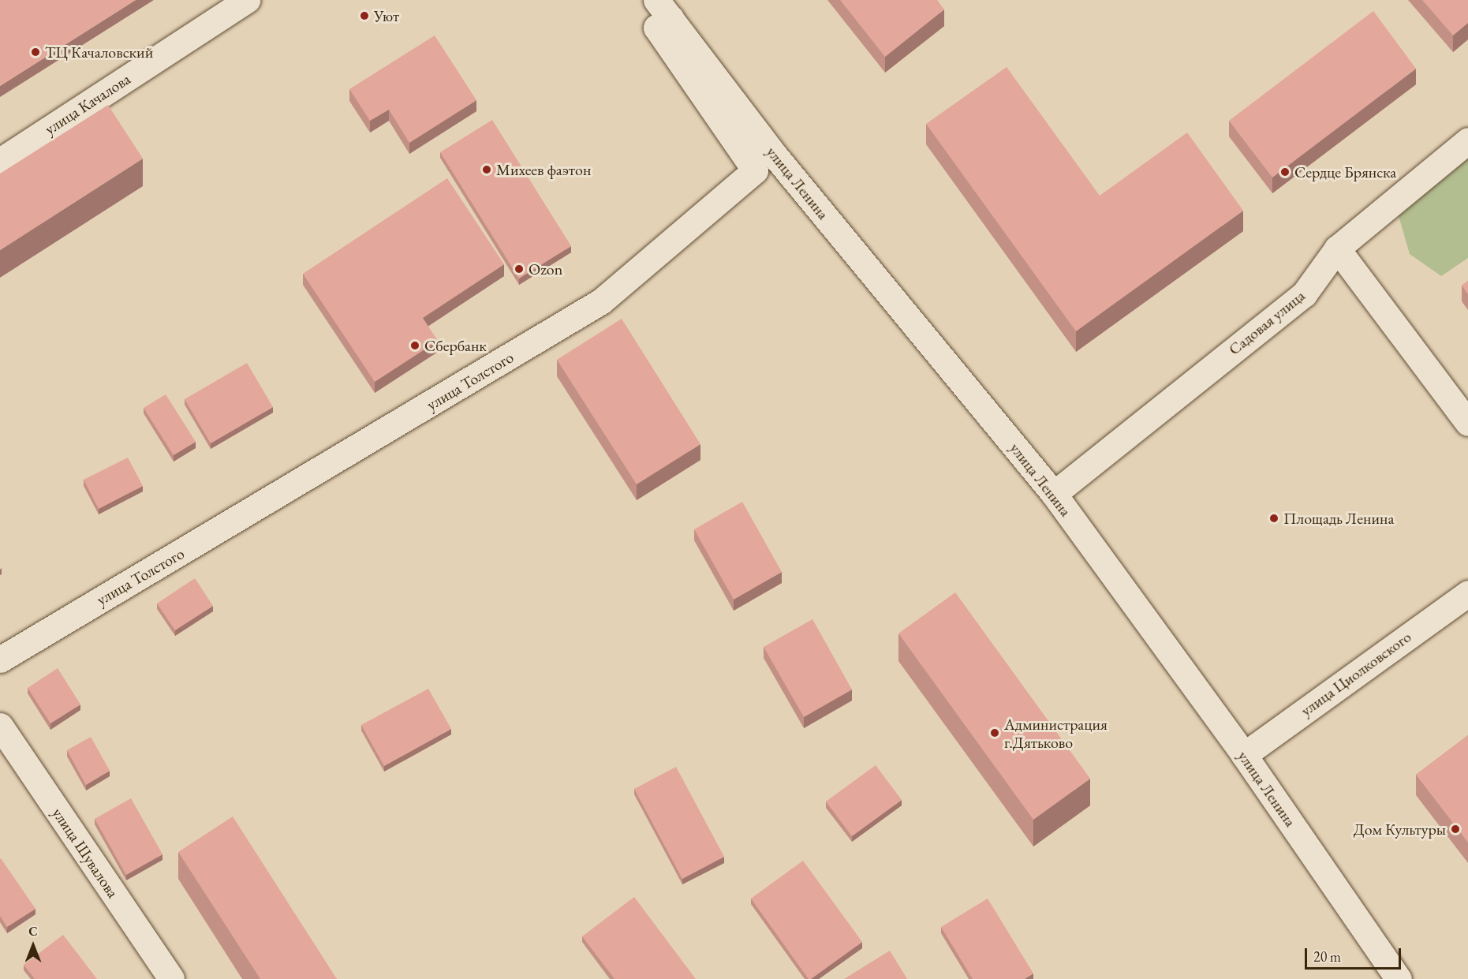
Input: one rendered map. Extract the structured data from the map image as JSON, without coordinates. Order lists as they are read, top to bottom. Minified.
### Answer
{"streets":{"street":["улица Качалова","улица Ленина","Садовая улица","улица Толстого","улица Циолковского","улица Шувалова"]},"crossings":[["улица Ленина","Садовая улица"],["улица Ленина","улица Толстого"],["улица Ленина","улица Циолковского"]],"places":["Уют","ТЦ Качаловский","Михеев фаэтон","Сердце Брянска","Ozon","Сбербанк","Площадь Ленина","Администрация г.Дятьково","Дом Культуры"],"scale_bar":"20 m","north":"top"}
